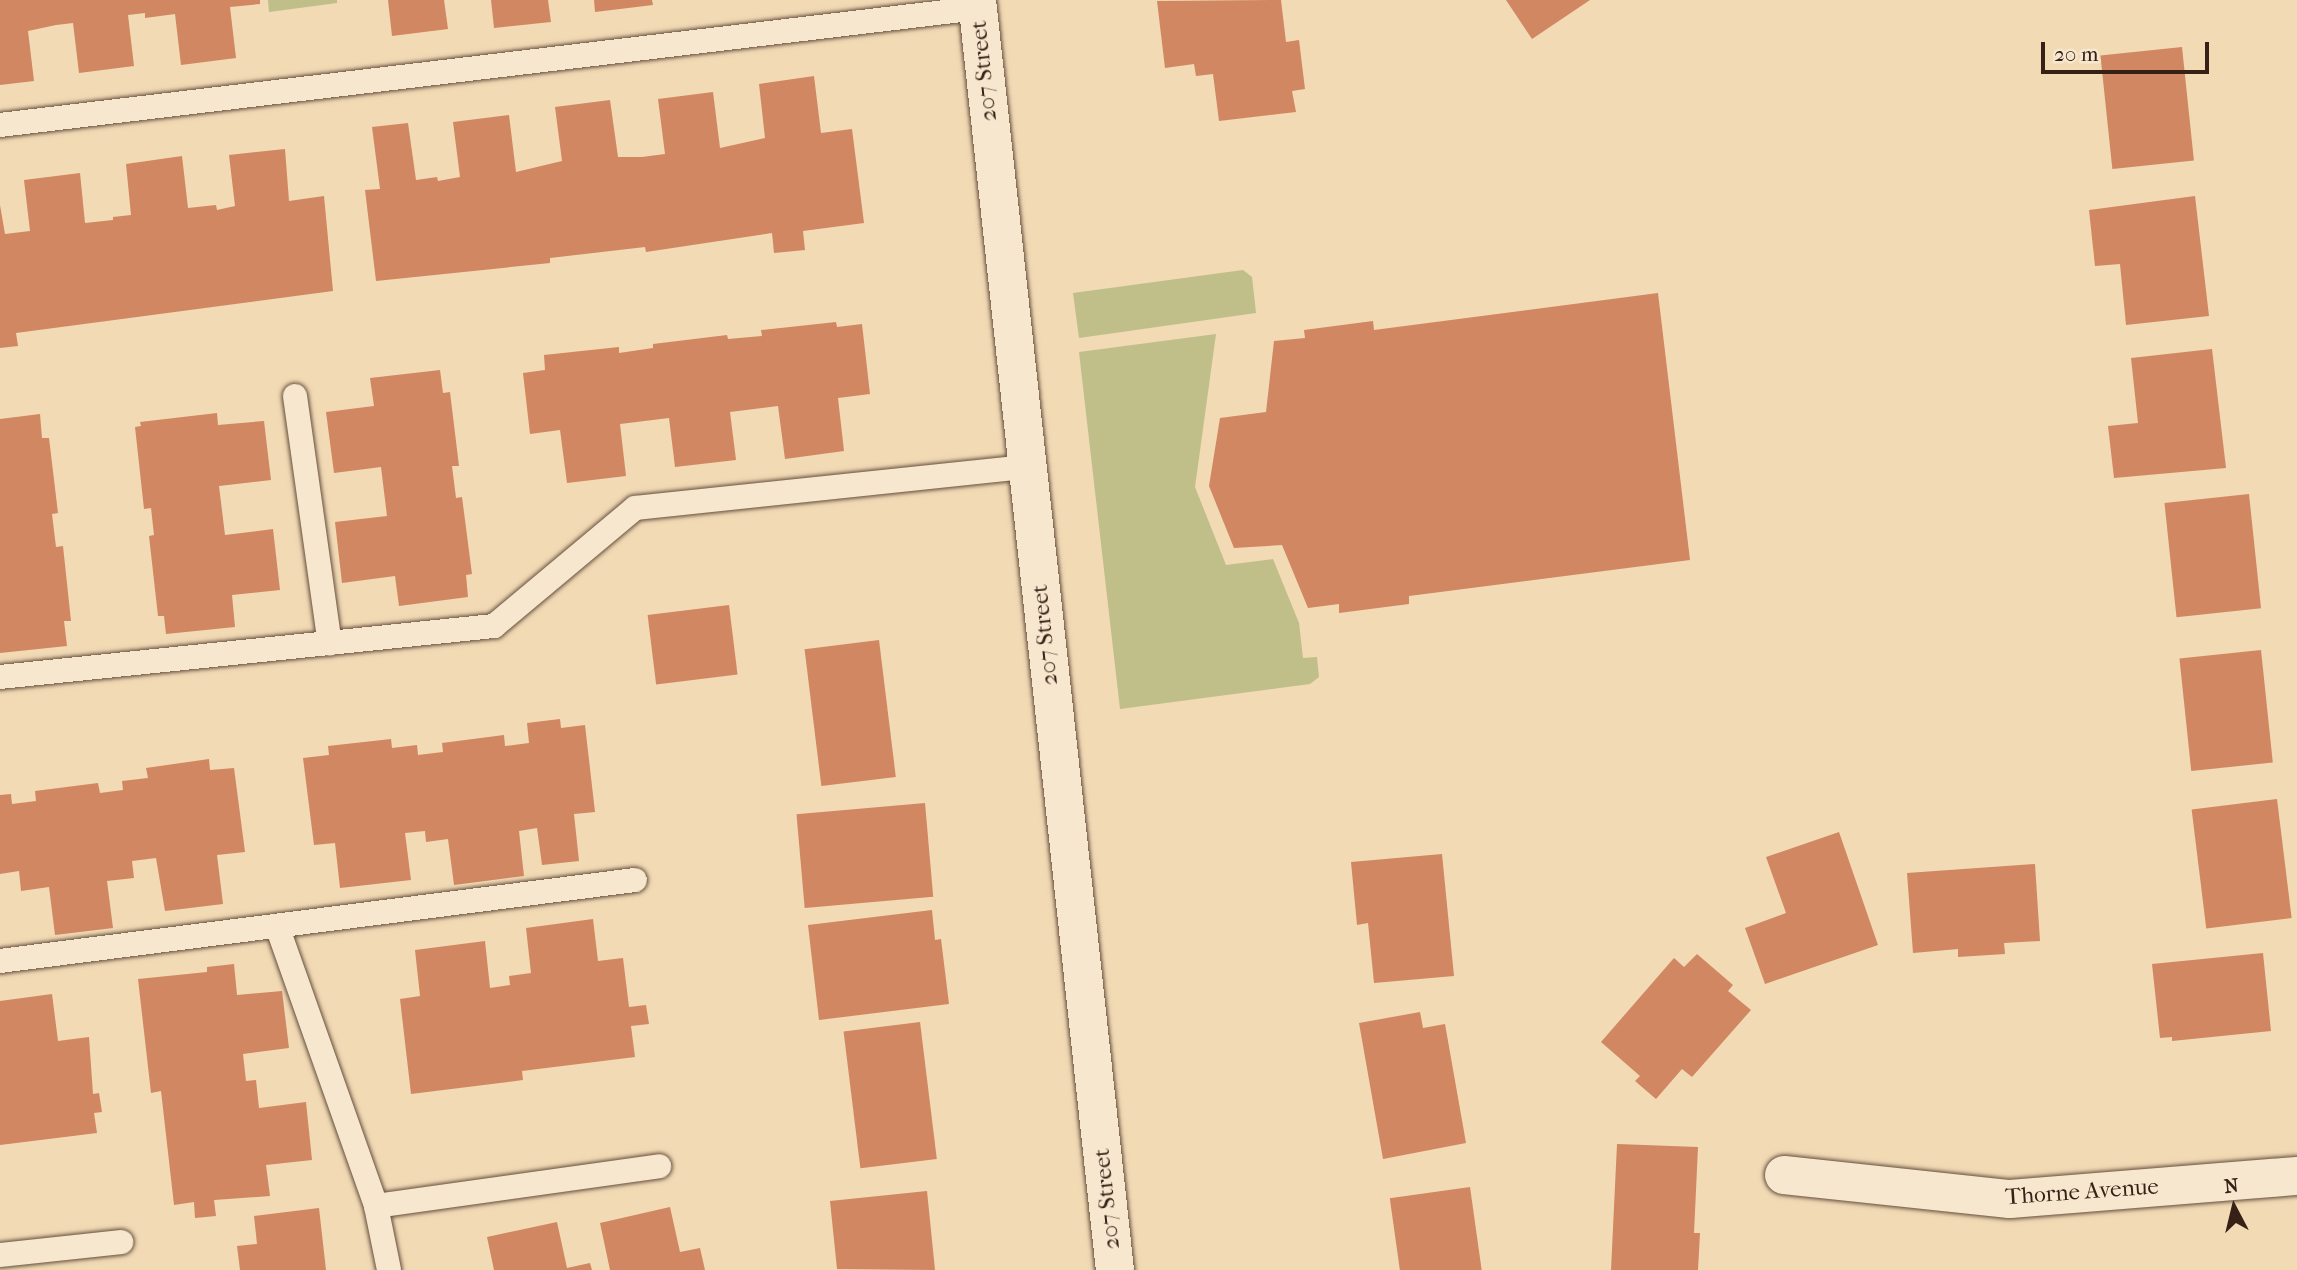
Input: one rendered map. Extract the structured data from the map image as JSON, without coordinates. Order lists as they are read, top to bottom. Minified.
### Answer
{"streets":{"street":["207 Street","Thorne Avenue"]},"scale_bar":"20 m","north":"top"}
